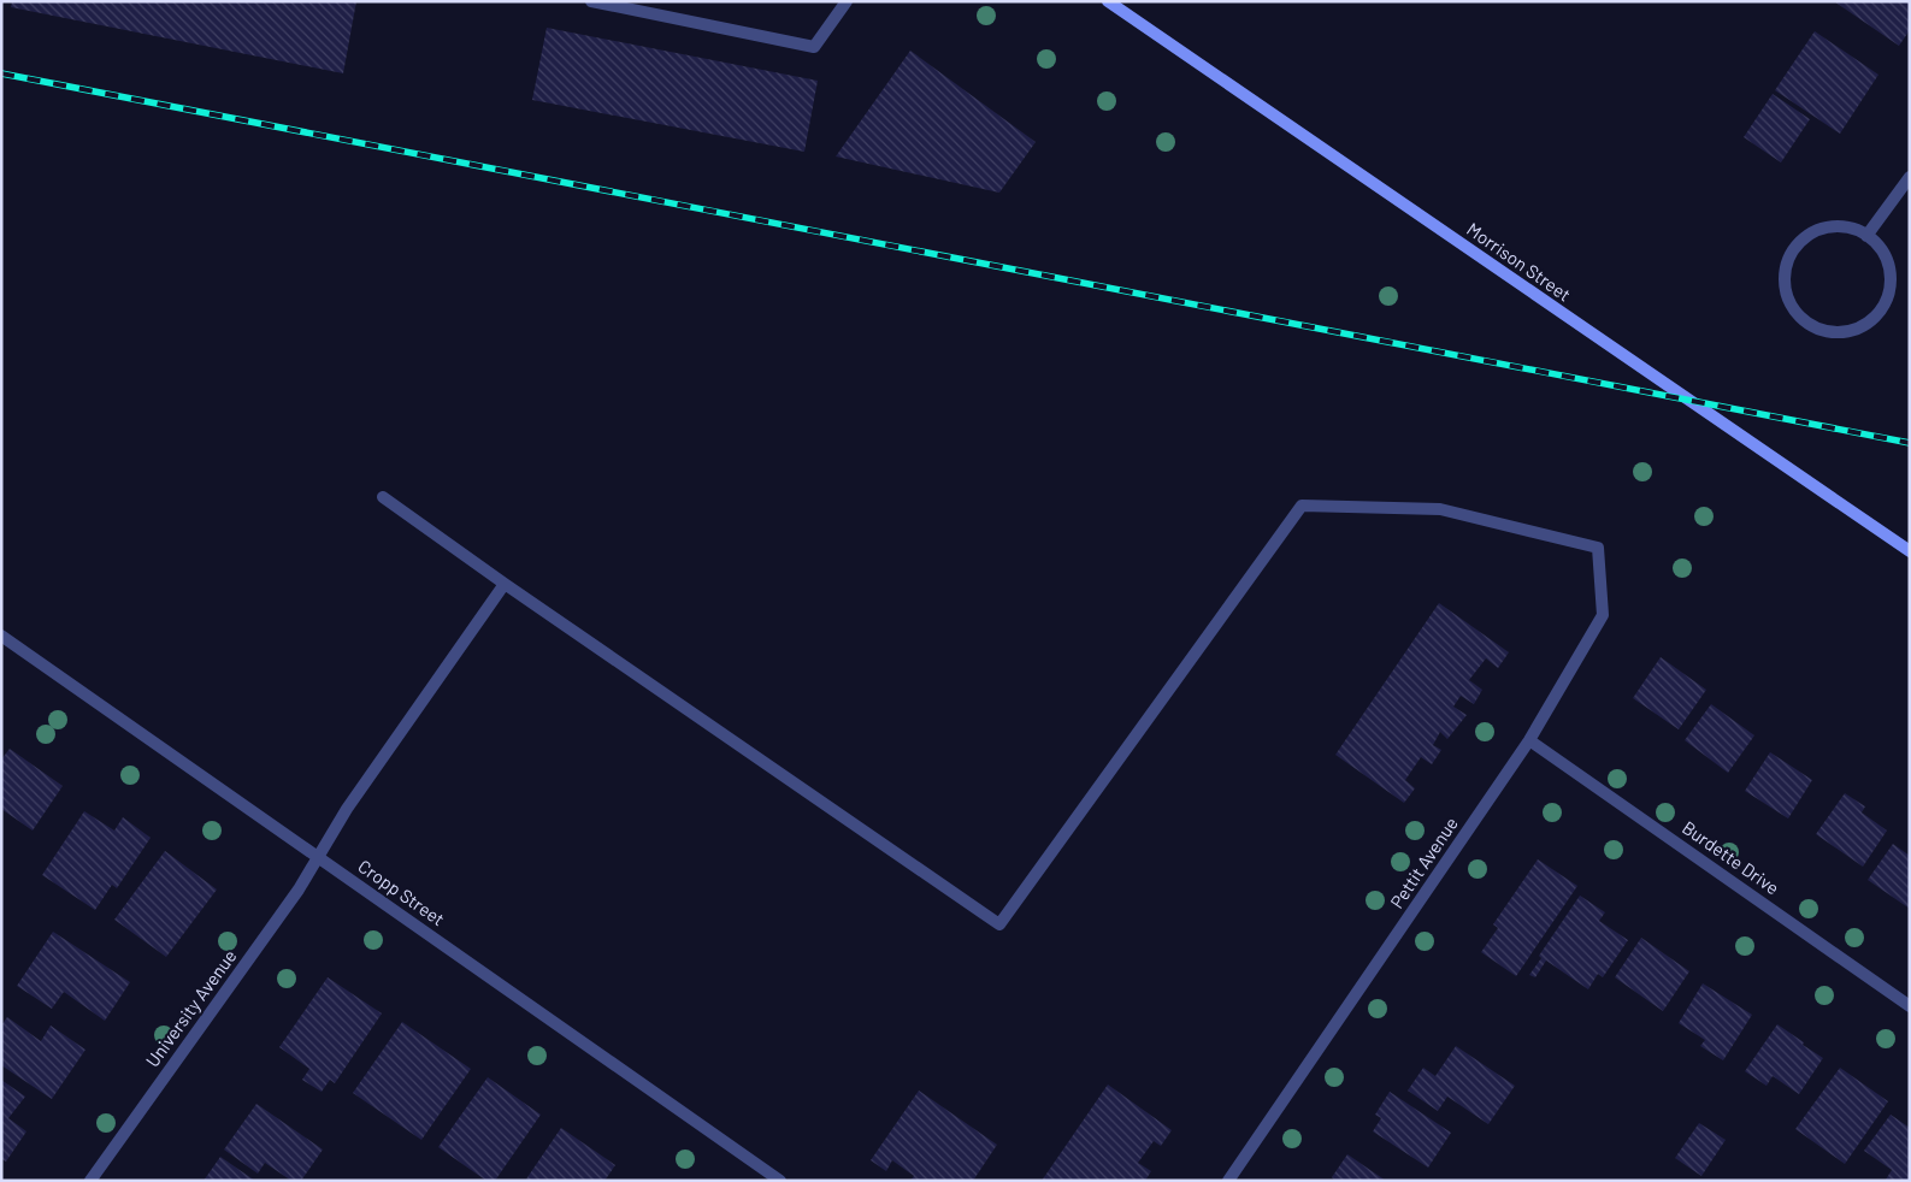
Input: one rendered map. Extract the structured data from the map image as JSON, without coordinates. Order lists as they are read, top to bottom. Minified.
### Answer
{"streets":{"street":["Morrison Street","Burdette Drive","Pettit Avenue","Cropp Street","University Avenue"]},"crossings":[["Burdette Drive","Pettit Avenue"],["Pettit Avenue","University Avenue"],["Cropp Street","University Avenue"]]}
